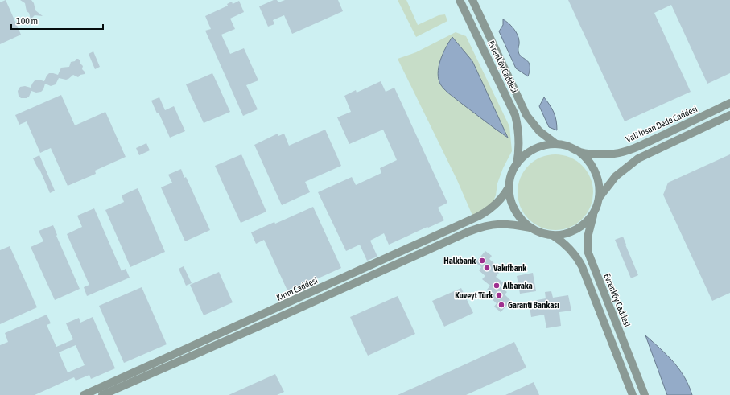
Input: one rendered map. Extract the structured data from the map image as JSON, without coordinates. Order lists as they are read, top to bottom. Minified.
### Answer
{"streets":{"street":["Evrenköy Caddesi","Vali İhsan Dede Caddesi","Kırım Caddesi"]},"crossings":[["Evrenköy Caddesi","Vali İhsan Dede Caddesi"],["Evrenköy Caddesi","Kırım Caddesi"],["Vali İhsan Dede Caddesi","Kırım Caddesi"]],"places":["Halkbank","Vakıfbank","Albaraka","Kuveyt Türk","Garanti Bankası"],"scale_bar":"100 m"}
